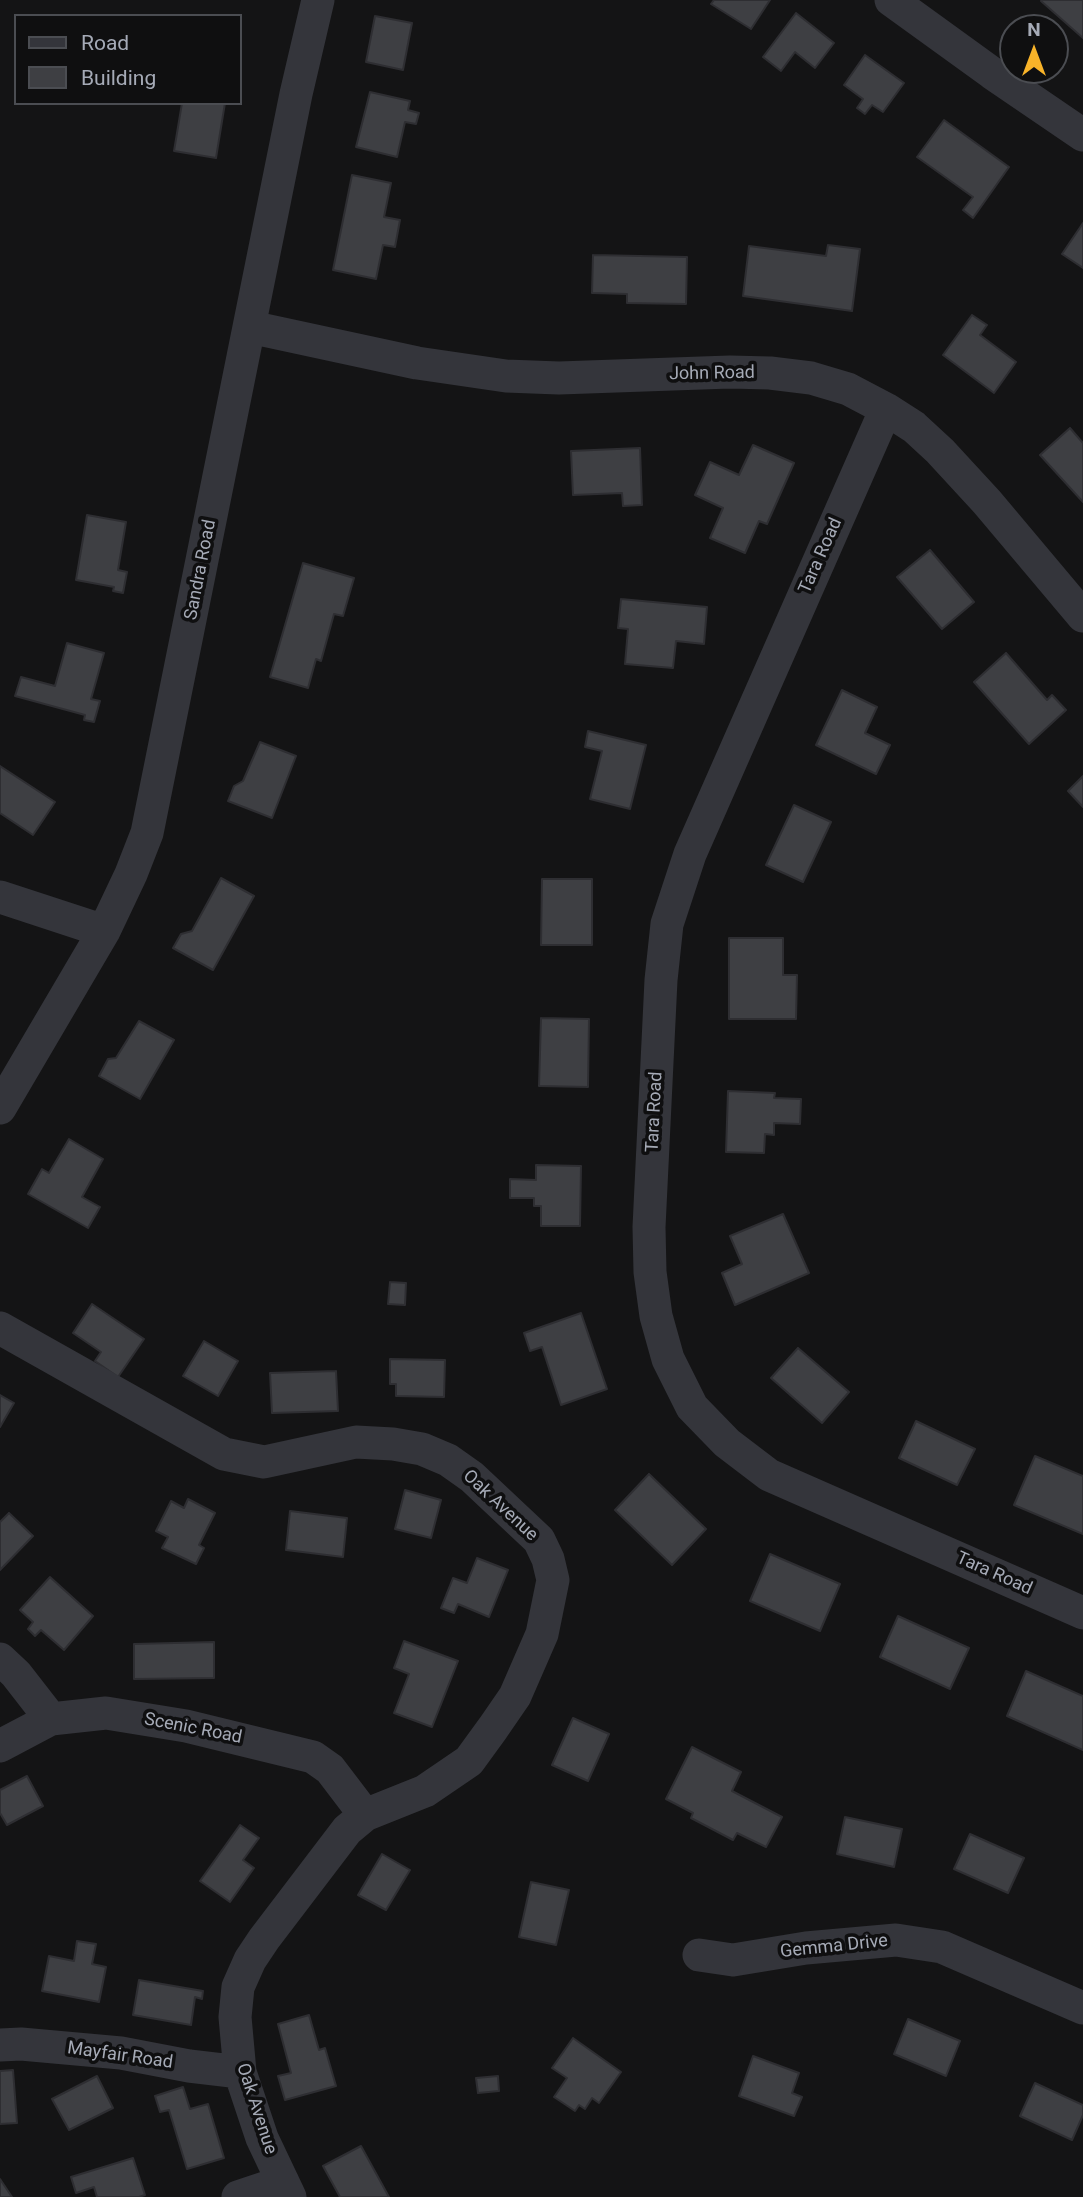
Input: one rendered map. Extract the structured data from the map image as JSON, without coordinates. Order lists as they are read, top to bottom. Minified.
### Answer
{"streets":{"street":["John Road","Tara Road","Sandra Road","Oak Avenue","Scenic Road","Gemma Drive","Mayfair Road"]},"crossings":[["John Road","Tara Road"],["John Road","Sandra Road"],["Oak Avenue","Scenic Road"],["Oak Avenue","Mayfair Road"]],"legend":["Road","Building"],"north":"top"}
